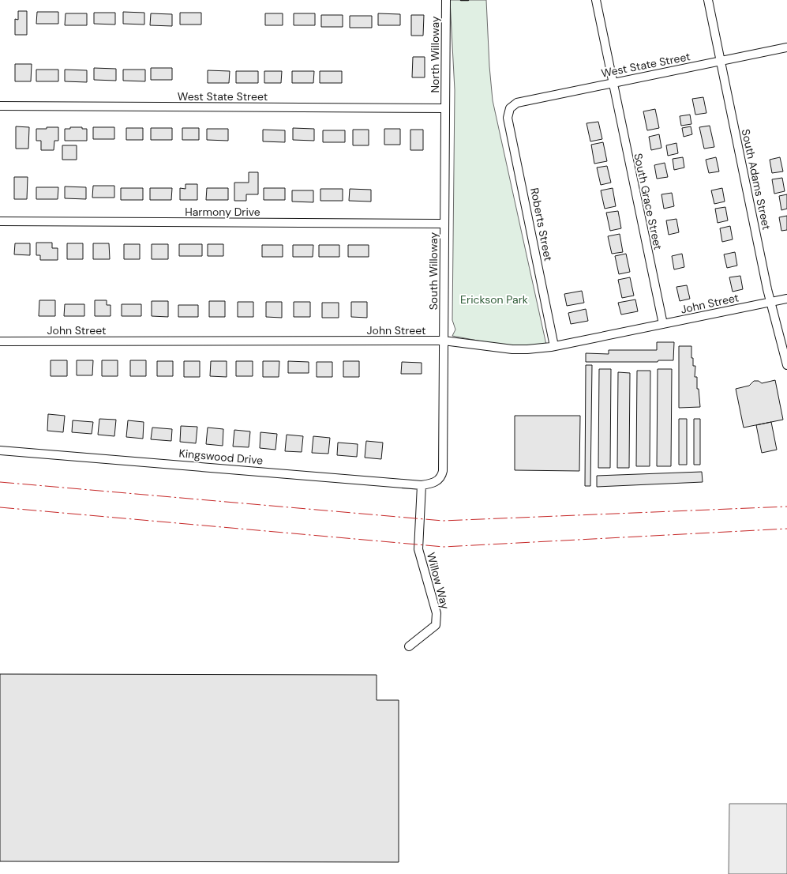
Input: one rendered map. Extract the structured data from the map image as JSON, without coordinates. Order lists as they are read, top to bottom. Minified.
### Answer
{"streets":{"street":["North Willoway","West State Street","South Adams Street","South Grace Street","Harmony Drive","Roberts Street","South Willoway","John Street","Kingswood Drive","Willow Way"]},"crossings":[["North Willoway","West State Street"],["North Willoway","South Willoway"],["West State Street","South Adams Street"],["West State Street","South Grace Street"],["West State Street","Roberts Street"],["West State Street","South Willoway"],["South Adams Street","John Street"],["South Grace Street","John Street"],["Harmony Drive","South Willoway"],["Roberts Street","John Street"],["South Willoway","John Street"],["South Willoway","Kingswood Drive"],["Kingswood Drive","Willow Way"]],"parks":["Erickson Park"]}
